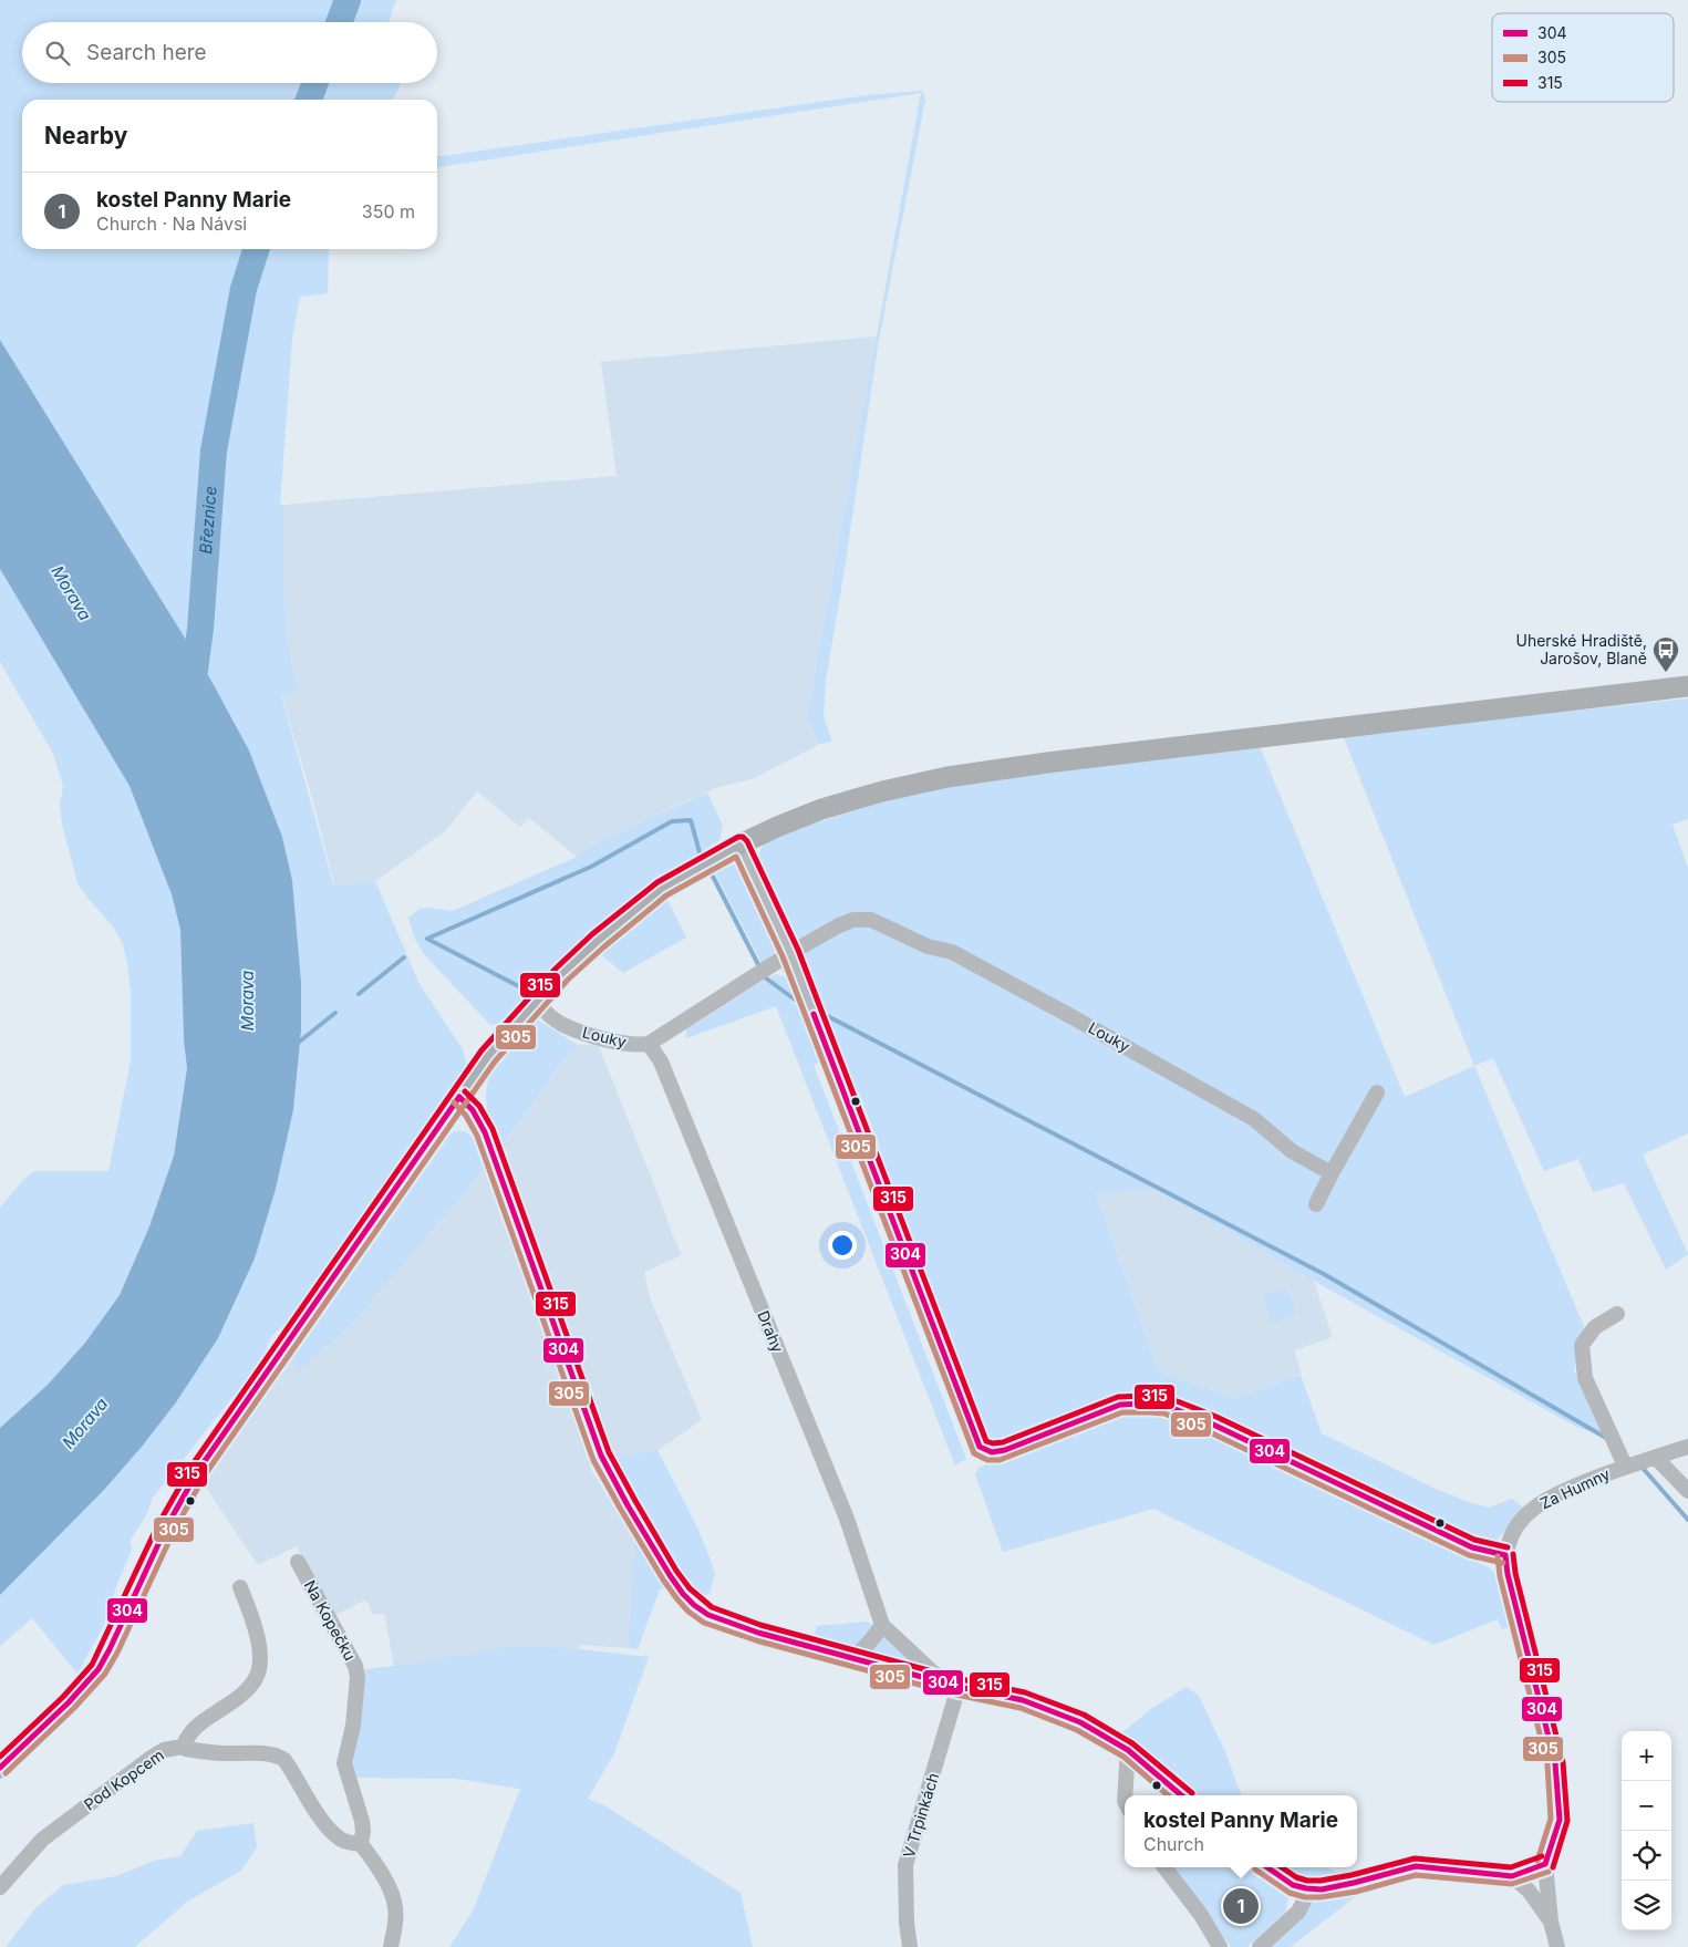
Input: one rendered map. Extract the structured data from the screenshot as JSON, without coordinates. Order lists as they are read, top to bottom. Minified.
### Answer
{"streets":{"street":["Louky","Drahy","Za Humny","Na Kopečku","Pod Kopcem","V Trpinkách"]},"crossings":[["Louky","Drahy"],["Drahy","V Trpinkách"]],"water":["Březnice","Morava"],"places":{"bus stop":["Uherské Hradiště, Jarošov, Blaně"]},"lines":["transit line 315","transit line 305","transit line 304"],"legend":["304","305","315"],"page":{"search":"Search here","heading":"Nearby","list":[{"mark":"1","name":"kostel Panny Marie","note":"Church · Na Návsi","value":"350 m"}],"map_buttons":["+","−"],"popup":["kostel Panny Marie","Church"],"pins":"1"}}
